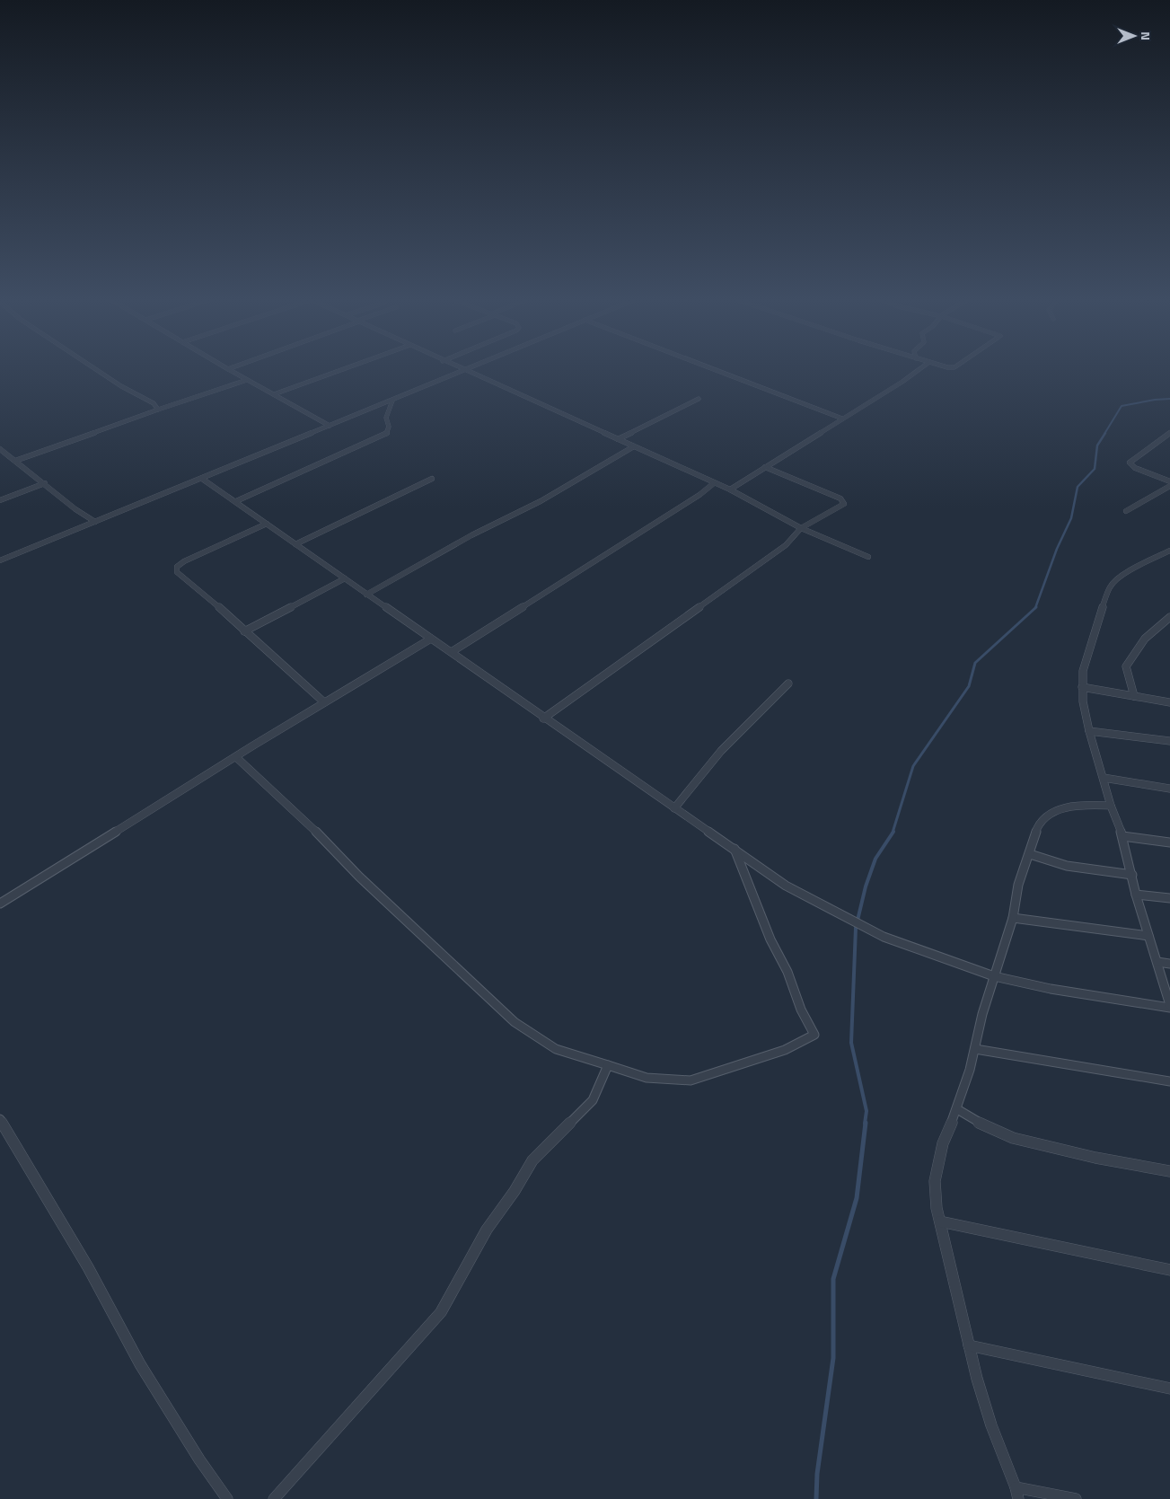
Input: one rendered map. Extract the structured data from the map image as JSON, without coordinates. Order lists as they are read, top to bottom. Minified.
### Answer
{"north":"right"}
